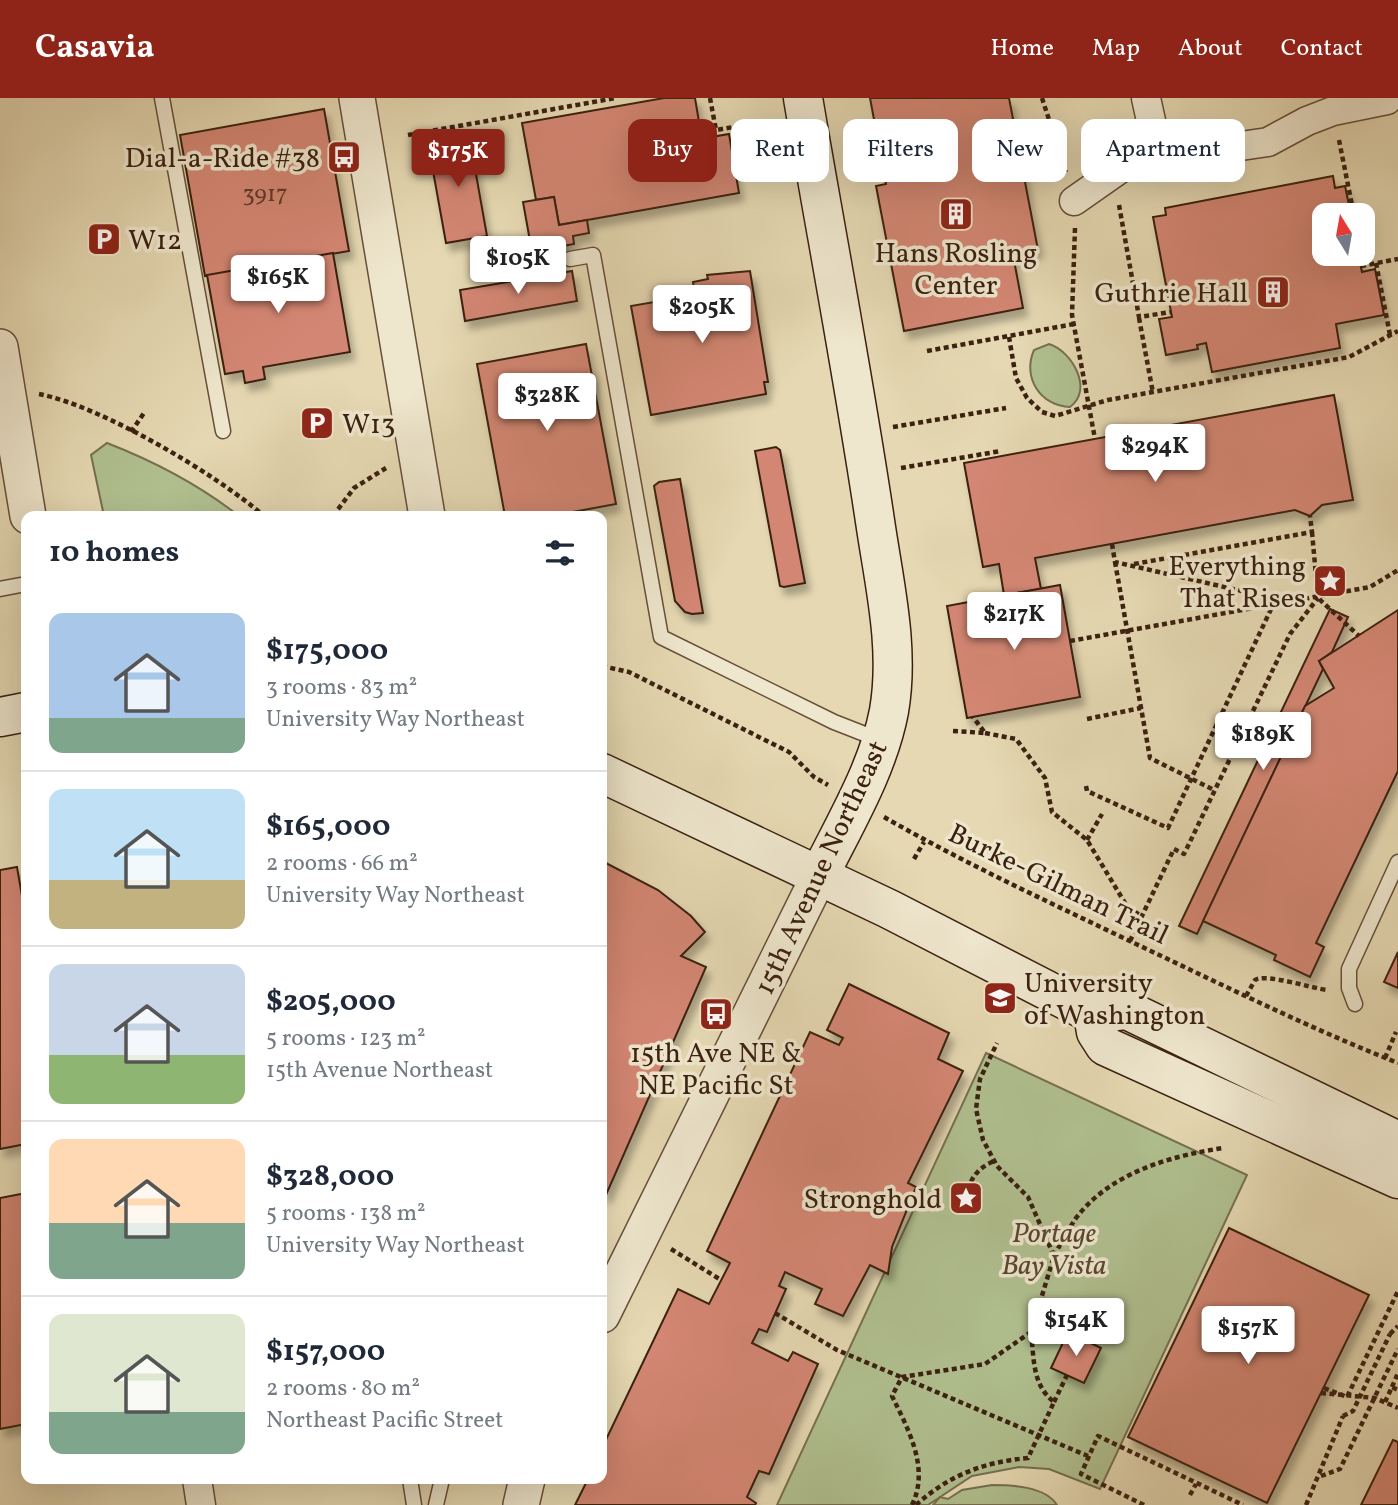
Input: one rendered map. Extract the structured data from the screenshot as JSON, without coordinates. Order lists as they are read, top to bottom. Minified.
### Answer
{"streets":{"main road":["15th Avenue Northeast"],"path":["Burke-Gilman Trail"]},"parks":["Portage Bay Vista"],"places":{"bus stop":["Dial-a-Ride #38","15th Ave NE & NE Pacific St"],"building":["Hans Rosling Center","Guthrie Hall"],"parking":["W12","W13"],"place":["Everything That Rises","Stronghold"],"school or university":["University of Washington"]},"house_numbers":["3917"],"north":"top","page":{"header":"Casavia","nav":["Home","Map","About","Contact"],"chip":["Buy","Rent","Filters","New","Apartment"],"price":["$175K","$105K","$165K","$205K","$328K","$294K","$217K","$189K","$154K","$157K"],"heading":"10 homes","list":[{"name":"$175,000","note":"3 rooms · 83 m² · University Way Northeast"},{"name":"$165,000","note":"2 rooms · 66 m² · University Way Northeast"},{"name":"$205,000","note":"5 rooms · 123 m² · 15th Avenue Northeast"},{"name":"$328,000","note":"5 rooms · 138 m² · University Way Northeast"},{"name":"$157,000","note":"2 rooms · 80 m² · Northeast Pacific Street"}]}}
